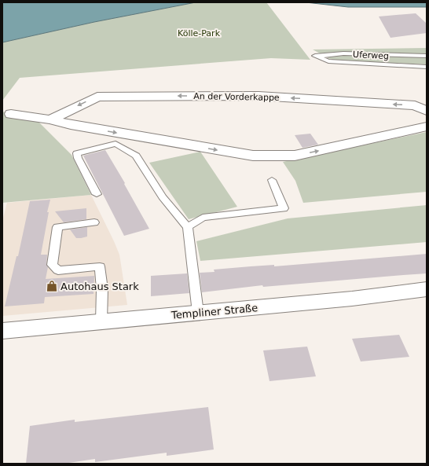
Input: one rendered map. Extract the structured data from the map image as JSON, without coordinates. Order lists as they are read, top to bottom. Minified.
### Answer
{"streets":{"street":["An der Vorderkappe","Templiner Straße"],"lane":["Uferweg"]},"parks":["Kölle-Park"],"places":{"shop":["Autohaus Stark"]}}
